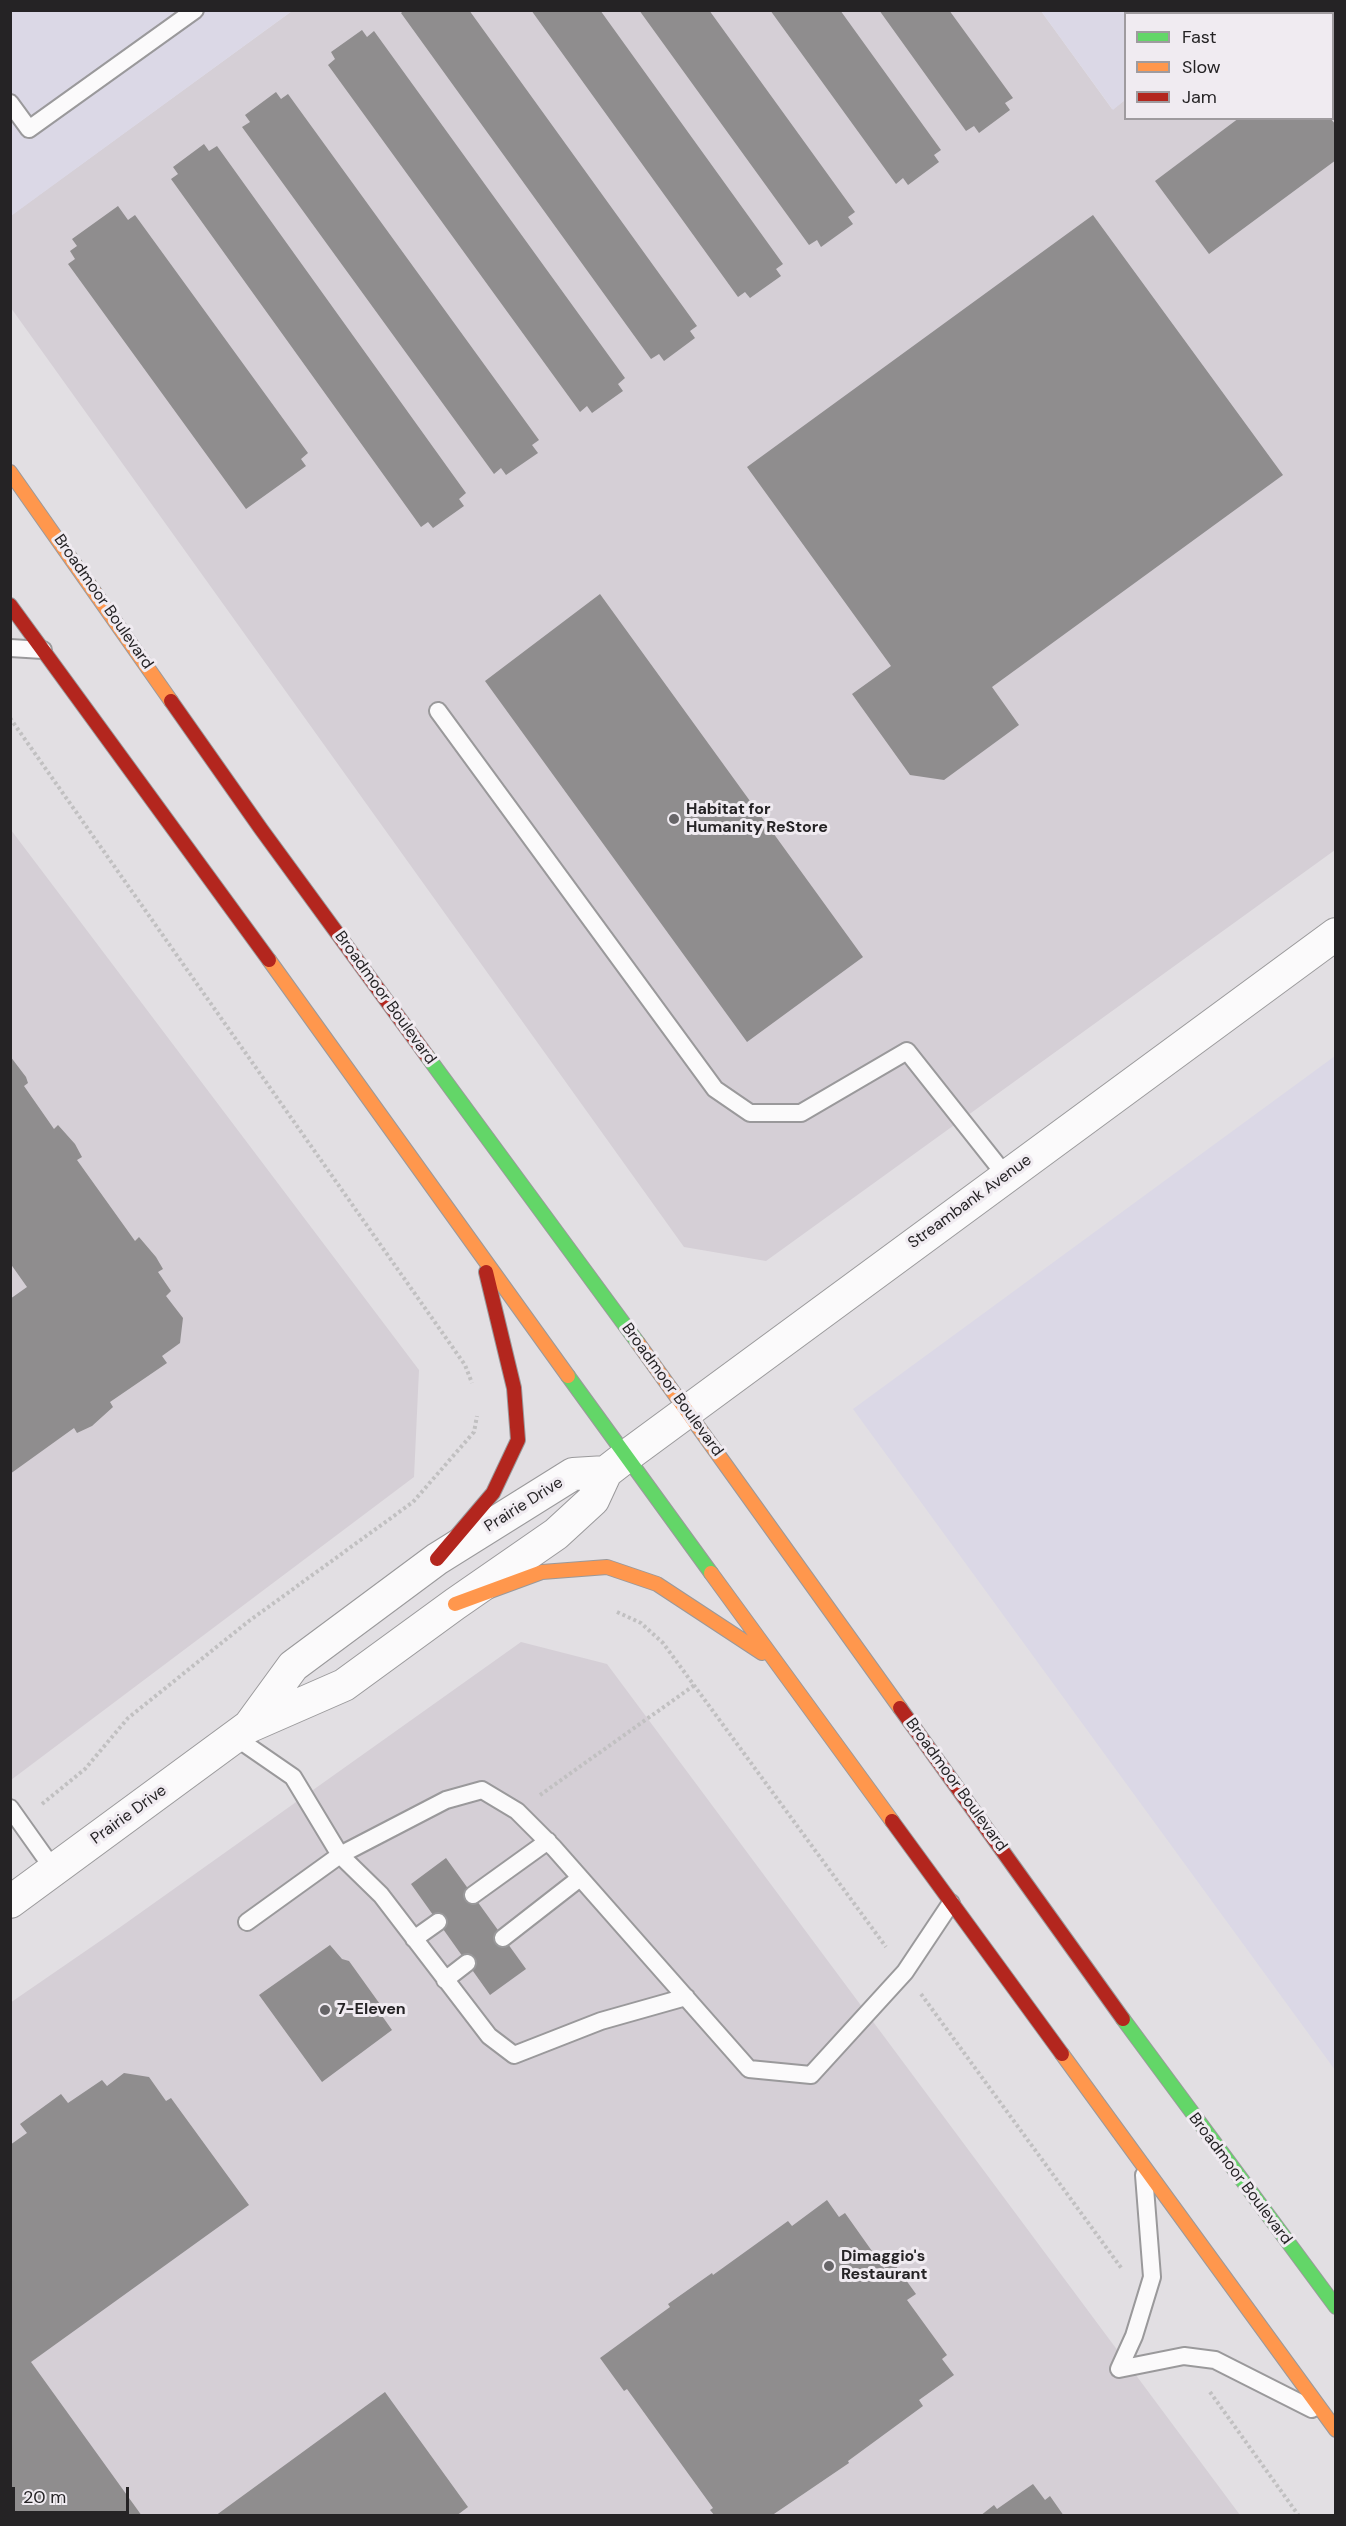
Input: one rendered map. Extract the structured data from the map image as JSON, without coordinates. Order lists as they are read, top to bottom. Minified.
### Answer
{"streets":{"main road":["Broadmoor Boulevard"],"street":["Streambank Avenue","Prairie Drive"]},"crossings":[["Broadmoor Boulevard","Streambank Avenue"],["Streambank Avenue","Prairie Drive"]],"places":["Habitat for Humanity ReStore","7-Eleven","Dimaggio's Restaurant"],"legend":["Fast","Slow","Jam"],"scale_bar":"20 m"}
